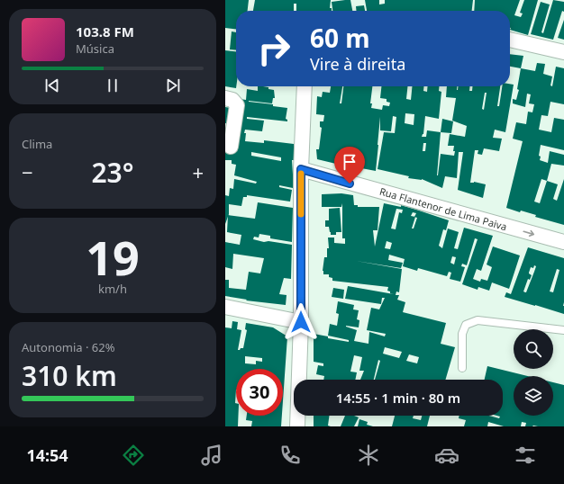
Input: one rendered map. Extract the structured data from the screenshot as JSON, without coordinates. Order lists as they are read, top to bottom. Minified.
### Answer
{"streets":{"street":["Rua Flantenor de Lima Paiva"]},"one_way":["Rua Flantenor de Lima Paiva"],"page":{"turn":["60 m","Vire à direita"],"song":["103.8 FM","Música"],"tile":["Clima",["19","km/h"],["Autonomia · 62%","310 km"]],"heat":["−","23°","+"],"limit":"30","trip":"14:55 · 1 min · 80 m","tabs":"14:54"}}
